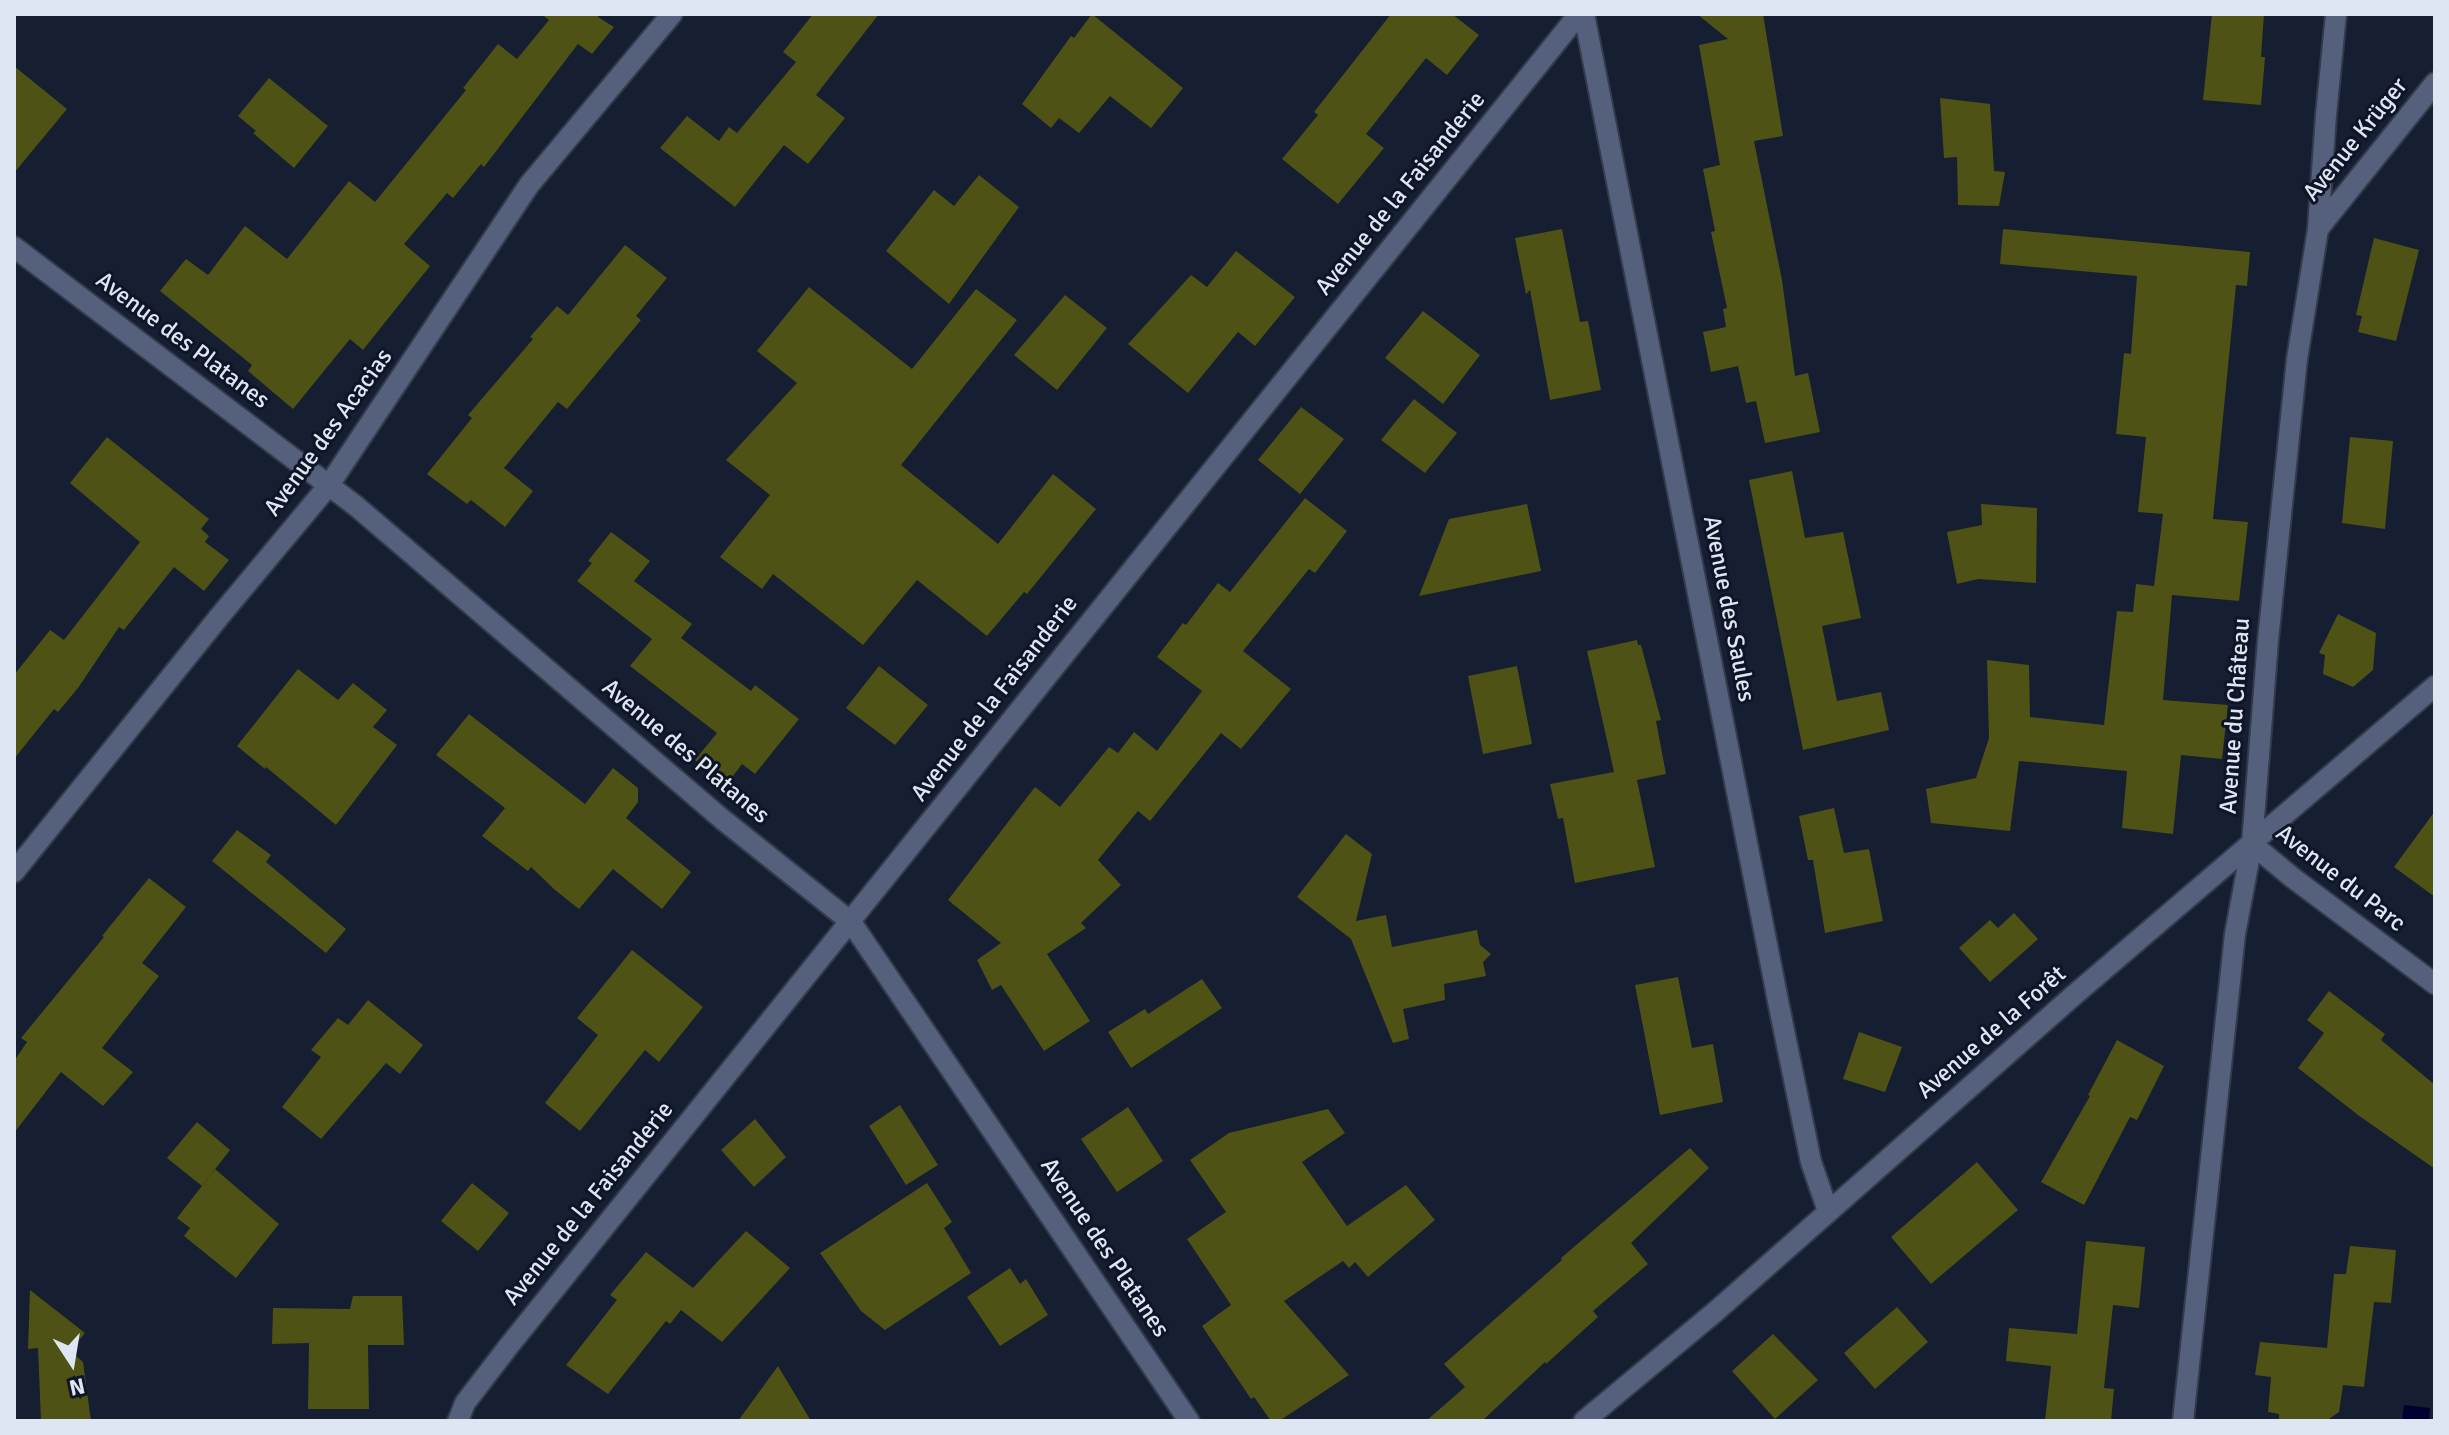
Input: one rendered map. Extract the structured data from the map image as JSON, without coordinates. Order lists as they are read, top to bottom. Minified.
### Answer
{"streets":{"street":["Avenue Krüger","Avenue de la Faisanderie","Avenue des Platanes","Avenue des Acacias","Avenue des Saules","Avenue du Château","Avenue du Parc","Avenue de la Forêt"]},"crossings":[["Avenue Krüger","Avenue du Château"],["Avenue de la Faisanderie","Avenue des Platanes"],["Avenue de la Faisanderie","Avenue des Saules"],["Avenue des Platanes","Avenue des Acacias"],["Avenue des Saules","Avenue de la Forêt"],["Avenue du Château","Avenue du Parc"],["Avenue du Château","Avenue de la Forêt"],["Avenue du Parc","Avenue de la Forêt"]],"north":"bottom"}
